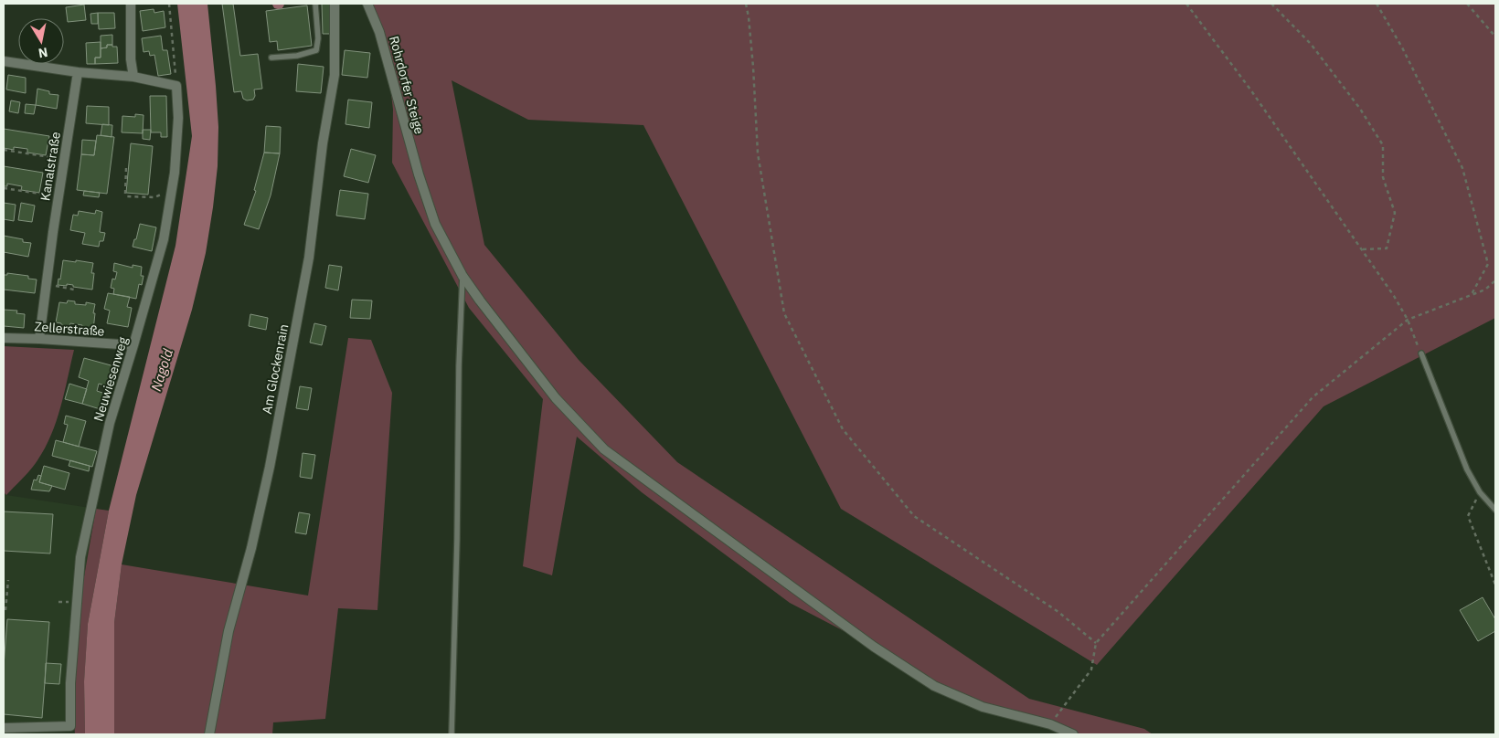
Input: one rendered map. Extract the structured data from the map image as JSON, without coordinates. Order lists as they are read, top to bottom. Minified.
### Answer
{"streets":{"street":["Rohrdorfer Steige","Kanalstraße","Zellerstraße","Am Glockenrain","Neuwiesenweg"]},"crossings":[["Kanalstraße","Zellerstraße"],["Zellerstraße","Neuwiesenweg"]],"water":["Nagold"],"north":"bottom"}
